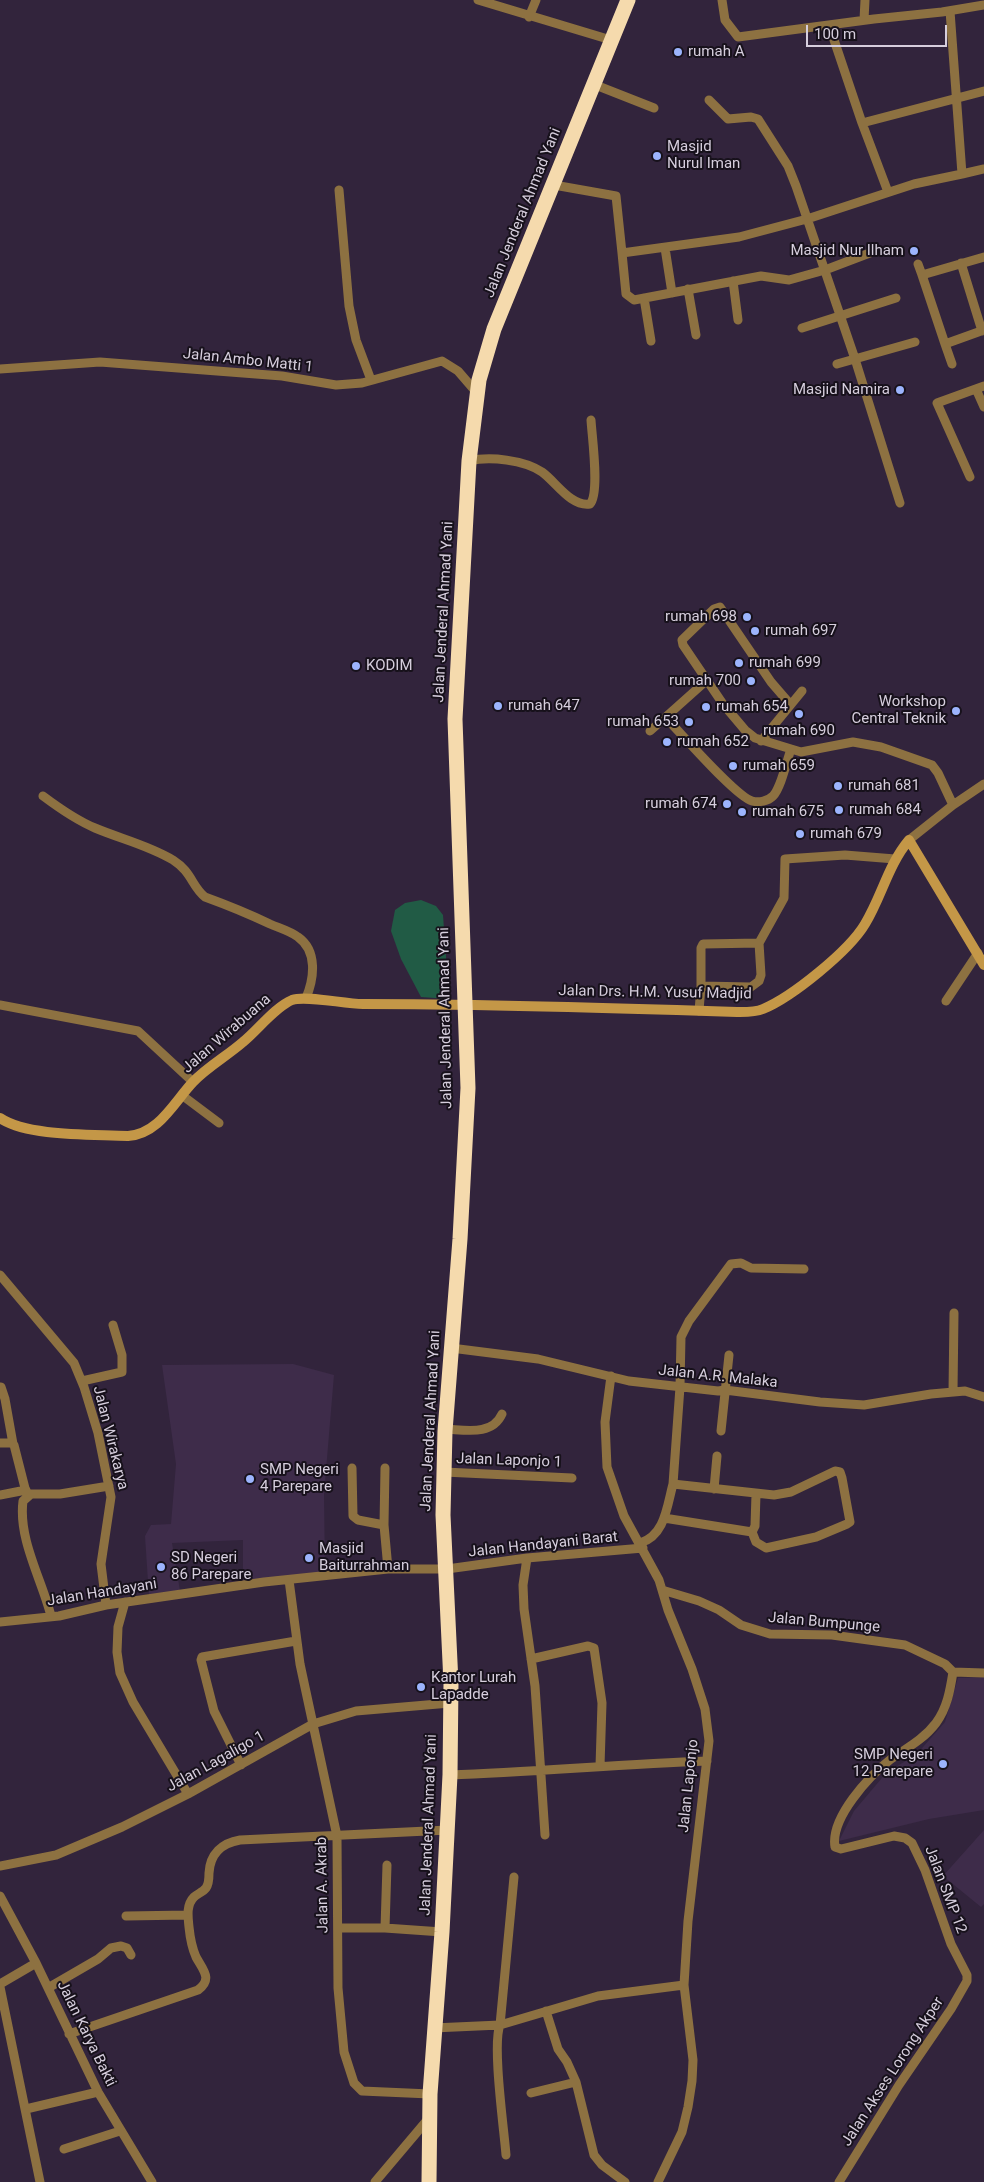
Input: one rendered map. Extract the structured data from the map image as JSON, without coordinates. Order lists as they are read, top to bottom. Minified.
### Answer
{"streets":{"highway":["Jalan Jenderal Ahmad Yani"],"street":["Jalan Ambo Matti 1","Jalan Drs. H.M. Yusuf Madjid","Jalan Wirabuana","Jalan A.R. Malaka","Jalan Wirakarya","Jalan Laponjo 1","Jalan Handayani Barat","Jalan Handayani","Jalan Bumpunge","Jalan Lagaligo 1","Jalan Laponjo","Jalan A. Akrab","Jalan SMP 12","Jalan Karya Bakti","Jalan Akses Lorong Akper"]},"crossings":[["Jalan Jenderal Ahmad Yani","Jalan Ambo Matti 1"],["Jalan Jenderal Ahmad Yani","Jalan Drs. H.M. Yusuf Madjid"],["Jalan Jenderal Ahmad Yani","Jalan Wirabuana"],["Jalan Jenderal Ahmad Yani","Jalan A.R. Malaka"],["Jalan Jenderal Ahmad Yani","Jalan Laponjo 1"],["Jalan Jenderal Ahmad Yani","Jalan Handayani Barat"],["Jalan Jenderal Ahmad Yani","Jalan Handayani"],["Jalan Jenderal Ahmad Yani","Jalan Lagaligo 1"],["Jalan Jenderal Ahmad Yani","Jalan A. Akrab"],["Jalan Drs. H.M. Yusuf Madjid","Jalan Wirabuana"],["Jalan A.R. Malaka","Jalan Laponjo"],["Jalan Wirakarya","Jalan Handayani"],["Jalan Handayani Barat","Jalan Handayani"],["Jalan Handayani Barat","Jalan Laponjo"],["Jalan Handayani","Jalan A. Akrab"],["Jalan Bumpunge","Jalan Laponjo"],["Jalan Bumpunge","Jalan SMP 12"],["Jalan Lagaligo 1","Jalan A. Akrab"],["Jalan SMP 12","Jalan Akses Lorong Akper"]],"places":["rumah A","Masjid Nurul Iman","Masjid Nur Ilham","Masjid Namira","rumah 698","rumah 697","rumah 699","KODIM","rumah 700","rumah 647","rumah 654","Workshop Central Teknik","rumah 690","rumah 653","rumah 652","rumah 659","rumah 681","rumah 674","rumah 684","rumah 675","rumah 679","SMP Negeri 4 Parepare","Masjid Baiturrahman","SD Negeri 86 Parepare","Kantor Lurah Lapadde","SMP Negeri 12 Parepare"],"scale_bar":"100 m"}
